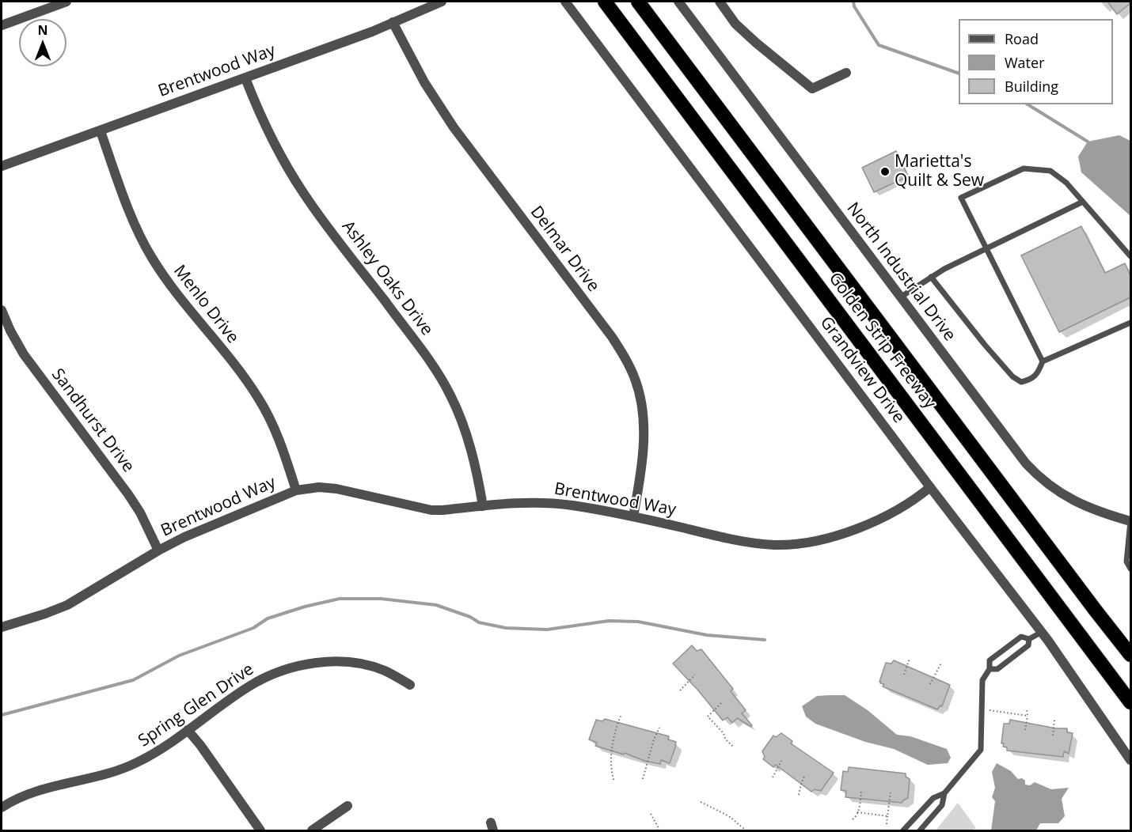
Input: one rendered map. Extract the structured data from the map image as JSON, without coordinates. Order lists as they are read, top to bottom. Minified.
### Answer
{"streets":{"highway":["Golden Strip Freeway"],"street":["Brentwood Way","Delmar Drive","North Industrial Drive","Ashley Oaks Drive","Menlo Drive","Grandview Drive","Sandhurst Drive","Spring Glen Drive"]},"crossings":[["Brentwood Way","Delmar Drive"],["Brentwood Way","Ashley Oaks Drive"],["Brentwood Way","Menlo Drive"],["Brentwood Way","Grandview Drive"],["Brentwood Way","Sandhurst Drive"]],"places":["Marietta's Quilt & Sew"],"legend":["Road","Water","Building"],"north":"top"}
